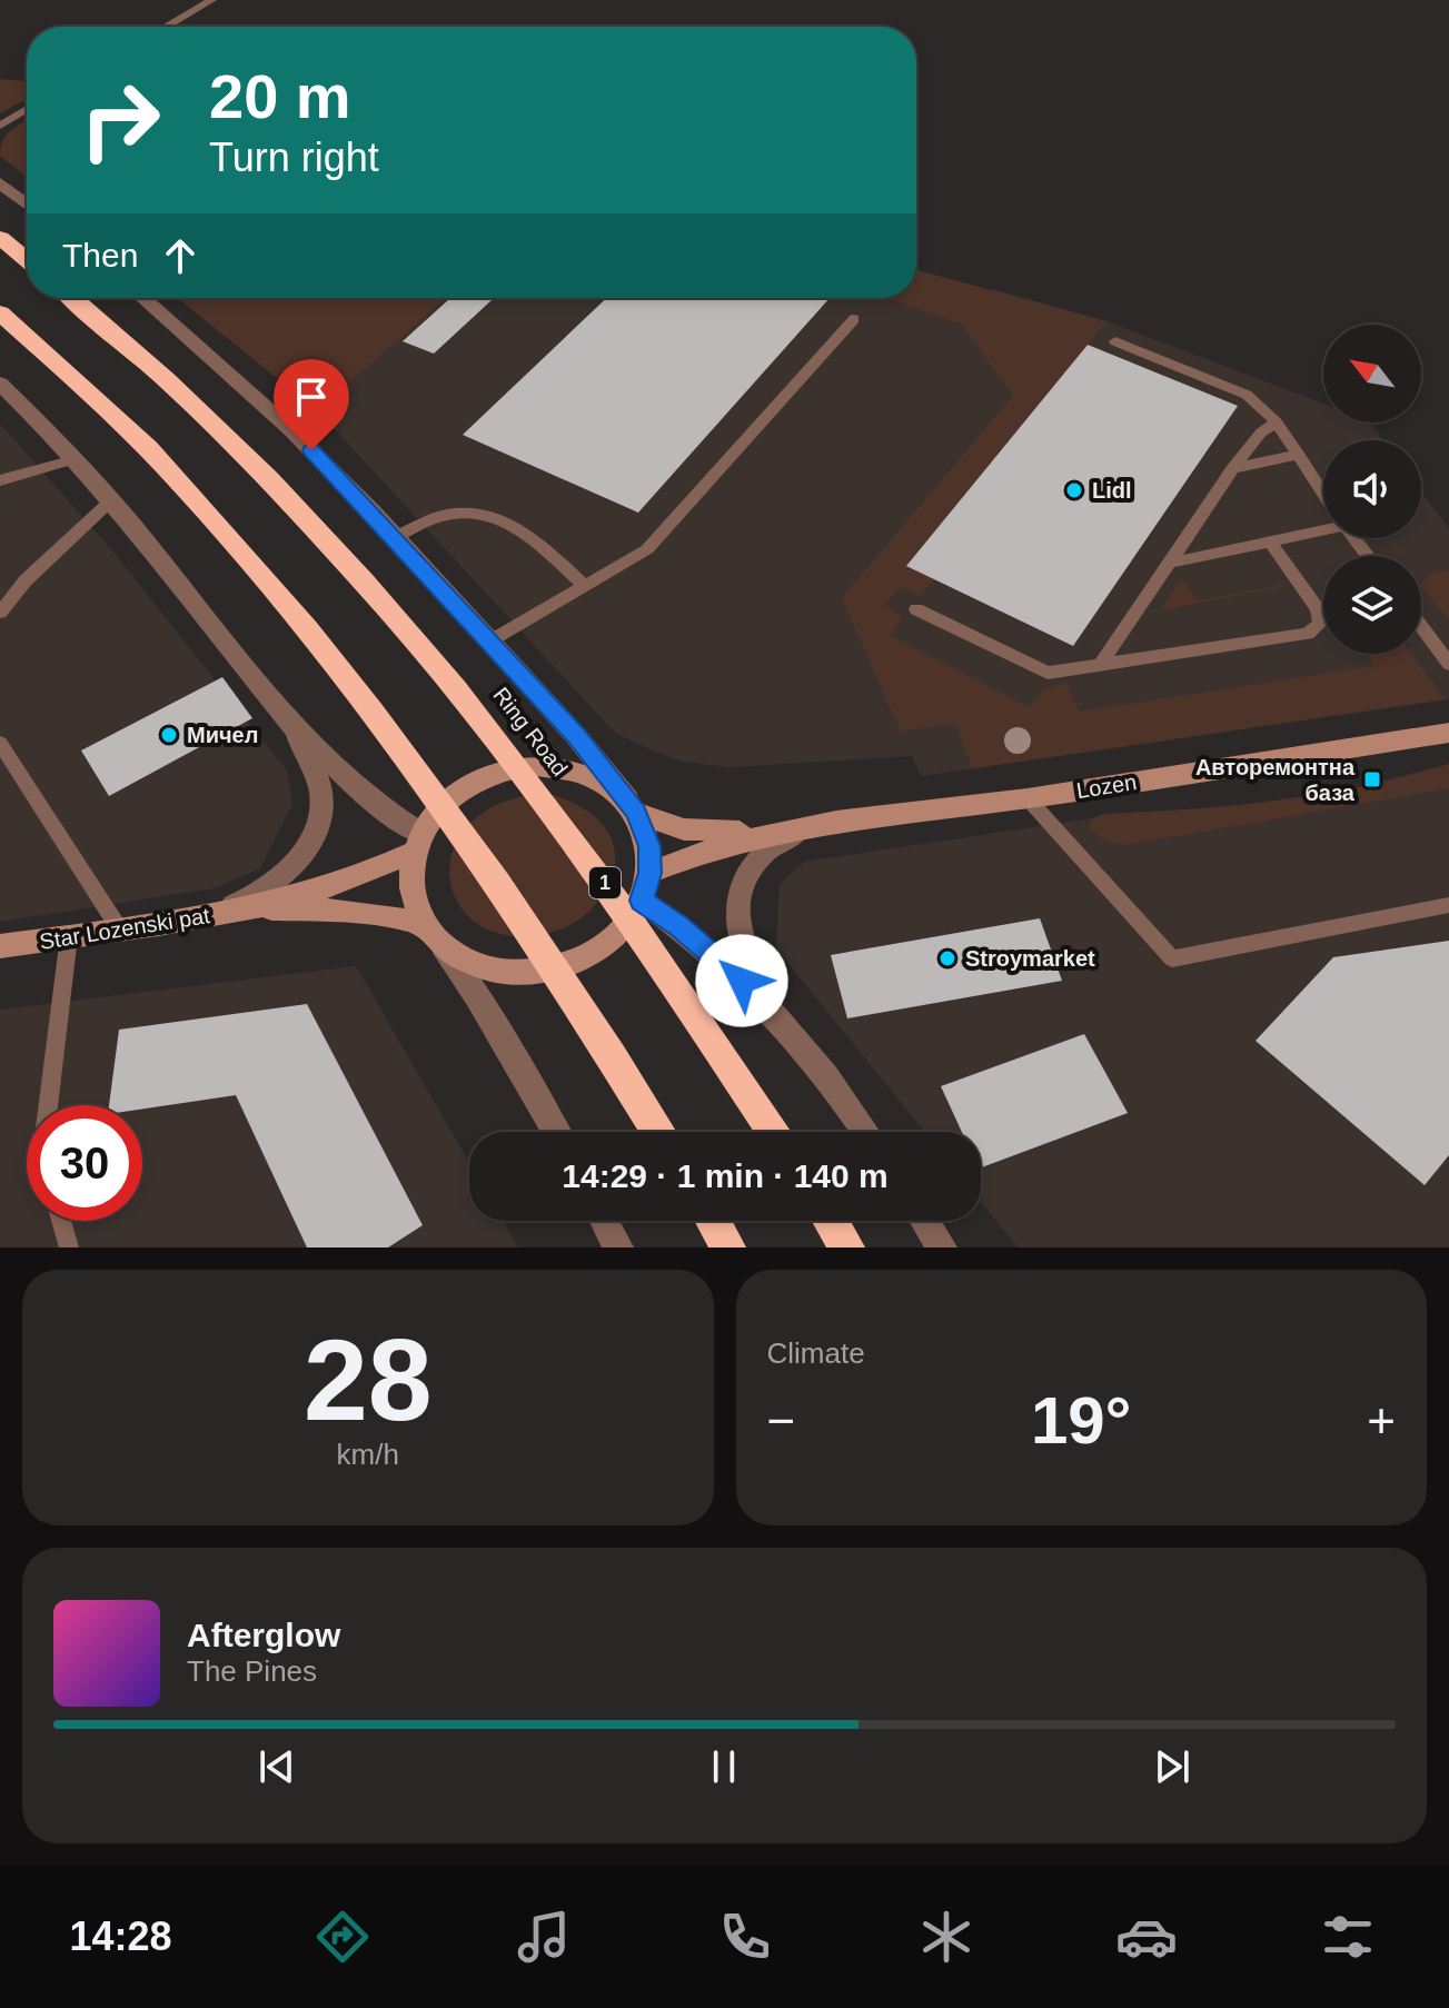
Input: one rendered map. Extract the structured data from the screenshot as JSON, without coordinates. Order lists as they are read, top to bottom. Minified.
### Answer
{"streets":{"highway":["Ring Road","1"],"street":["Lozen","Star Lozenski pat"]},"crossings":[["Ring Road","Lozen"],["Ring Road","Star Lozenski pat"],["Lozen","Star Lozenski pat"]],"places":{"other":["Lidl","Мичел","Stroymarket"],"transit":["Авторемонтна база"]},"north":"top left","page":{"turn":["20 m","Turn right"],"then":"Then","limit":"30","trip":"14:29 · 1 min · 140 m","tile":[["28","km/h"],"Climate"],"heat":["−","19°","+"],"song":["Afterglow","The Pines"],"tabs":"14:28"}}
